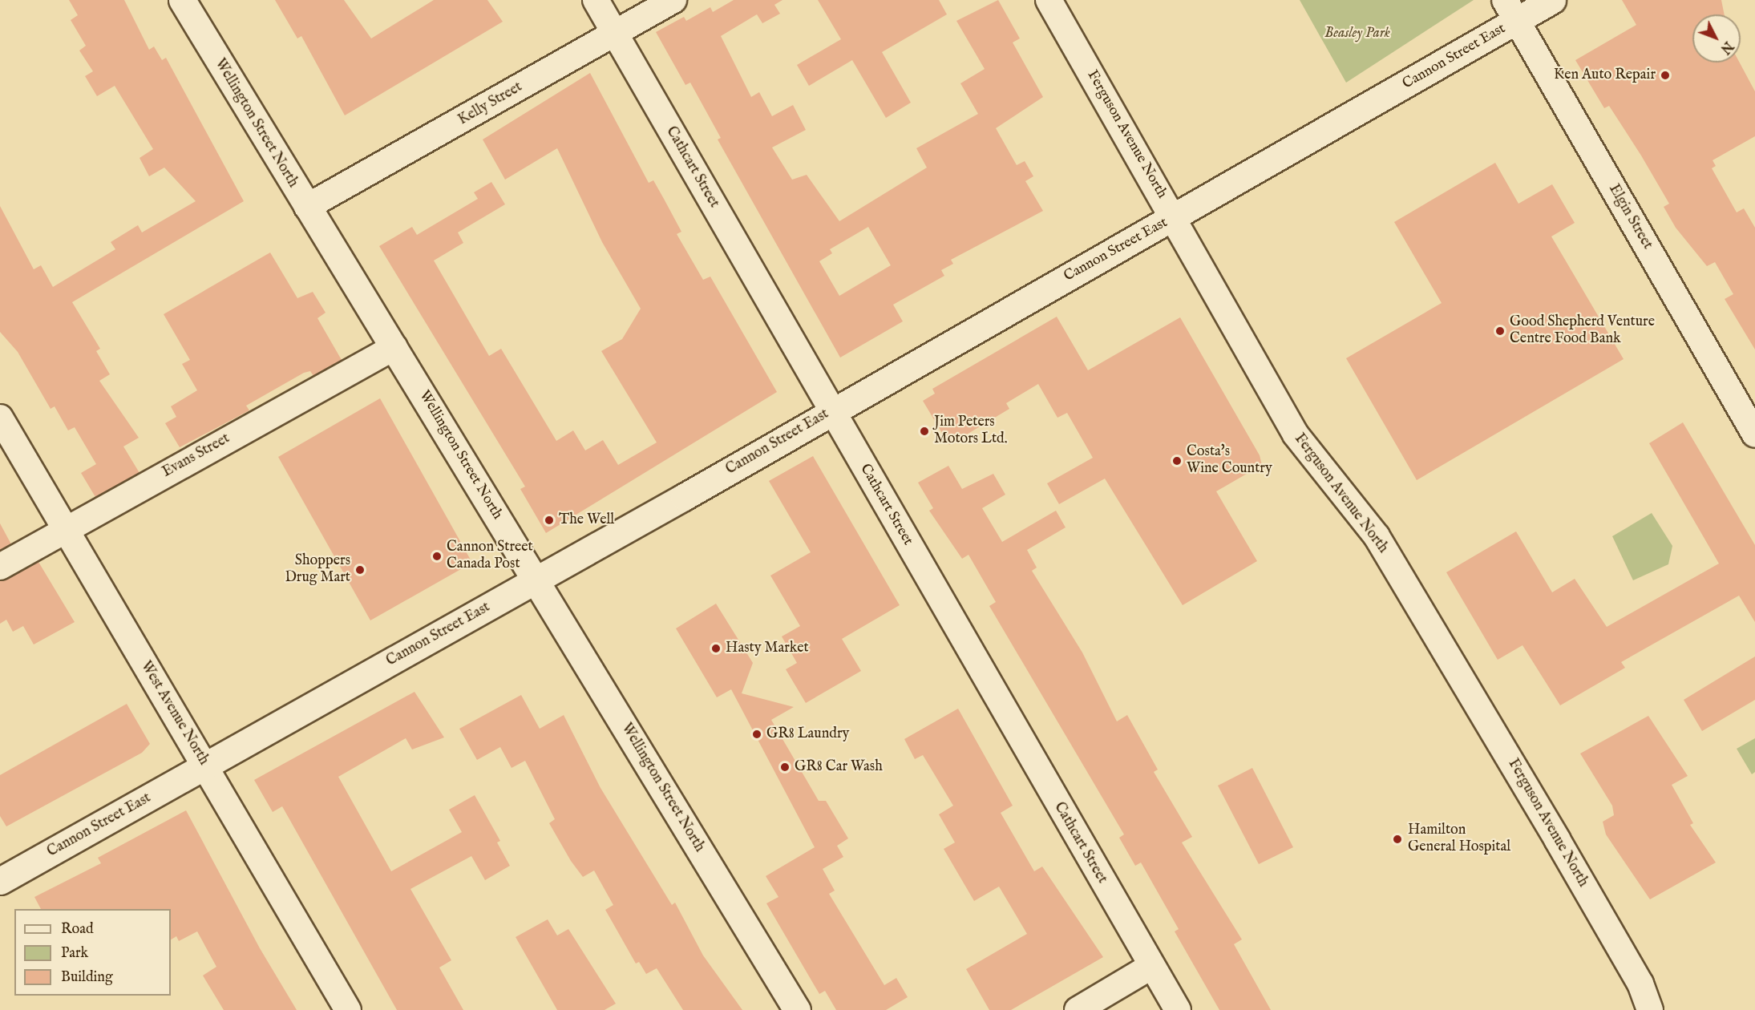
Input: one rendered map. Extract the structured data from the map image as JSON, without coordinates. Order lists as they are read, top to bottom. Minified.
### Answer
{"streets":{"main road":["Cannon Street East","Wellington Street North"],"street":["Kelly Street","Ferguson Avenue North","Cathcart Street","Elgin Street","Evans Street","West Avenue North"]},"crossings":[["Cannon Street East","Wellington Street North"],["Cannon Street East","Ferguson Avenue North"],["Cannon Street East","Cathcart Street"],["Cannon Street East","Elgin Street"],["Cannon Street East","West Avenue North"],["Kelly Street","Wellington Street North"],["Kelly Street","Cathcart Street"],["Wellington Street North","Evans Street"],["Evans Street","West Avenue North"]],"parks":["Beasley Park"],"places":["Ken Auto Repair","Good Shepherd Venture Centre Food Bank","Jim Peters Motors Ltd.","Costa's Wine Country","The Well","Cannon Street Canada Post","Shoppers Drug Mart","Hasty Market","GR8 Laundry","GR8 Car Wash","Hamilton General Hospital"],"legend":["Road","Park","Building"],"north":"bottom right"}
